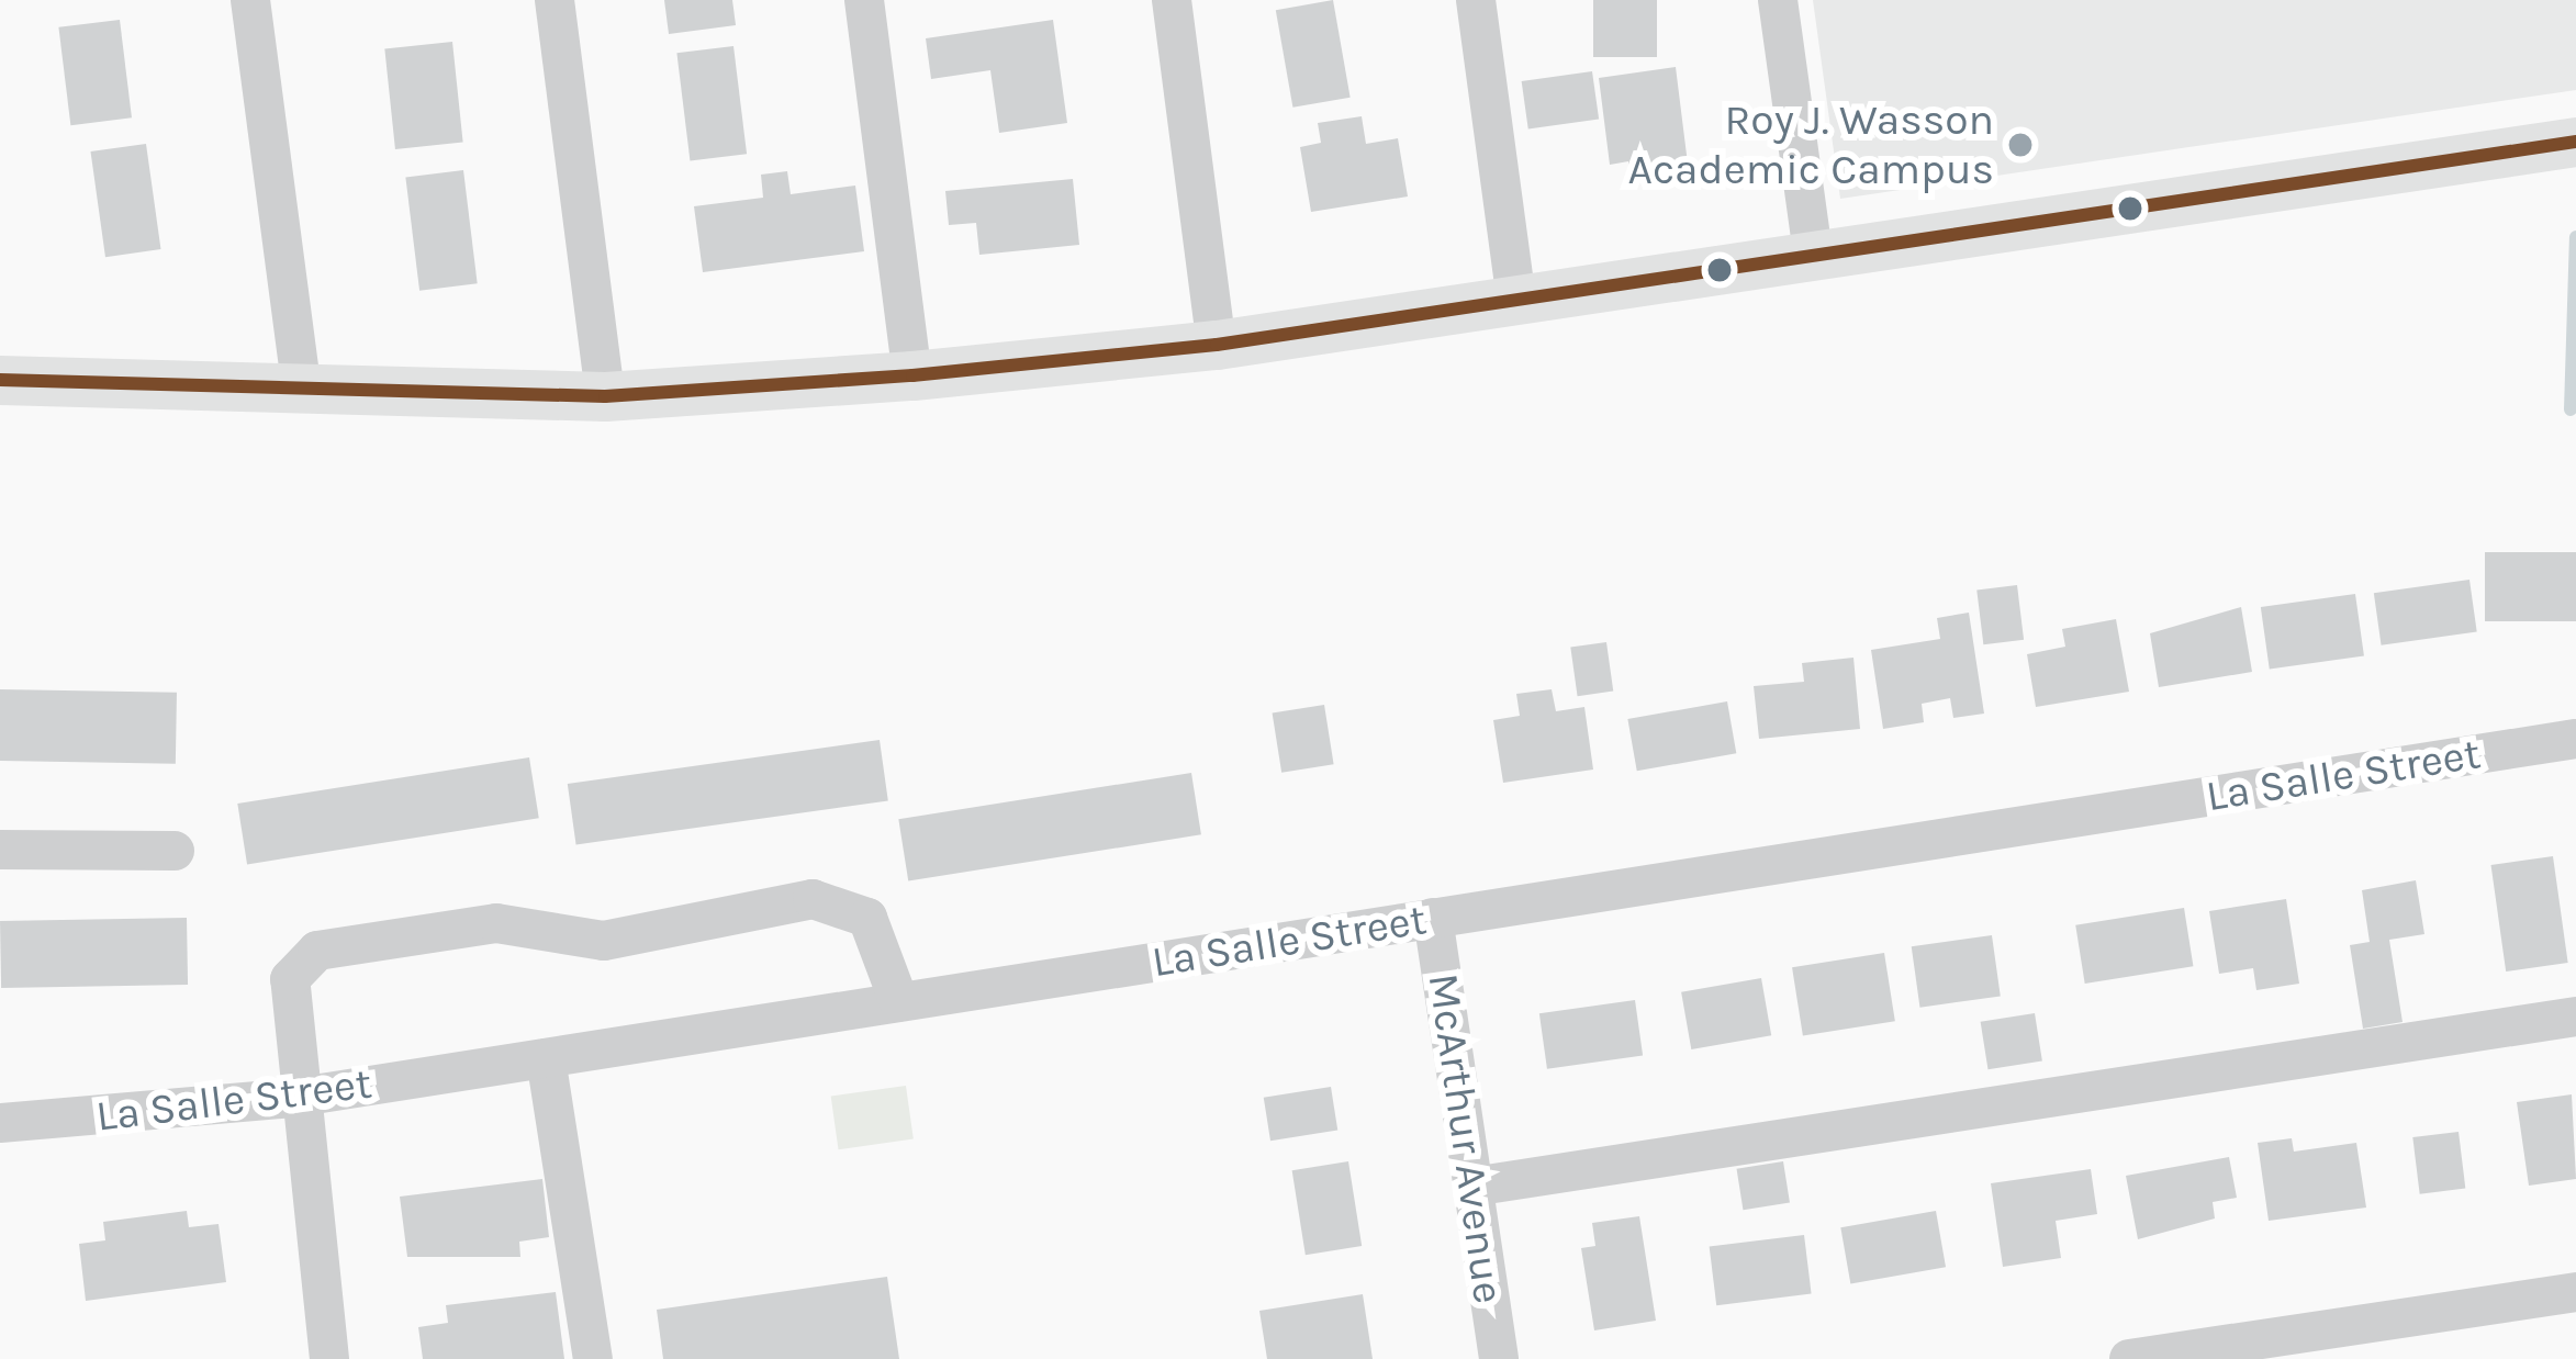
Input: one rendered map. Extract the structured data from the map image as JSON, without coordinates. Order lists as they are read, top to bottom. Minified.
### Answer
{"streets":{"street":["La Salle Street","McArthur Avenue"]},"crossings":[["La Salle Street","McArthur Avenue"]],"places":["Roy J. Wasson Academic Campus"]}
